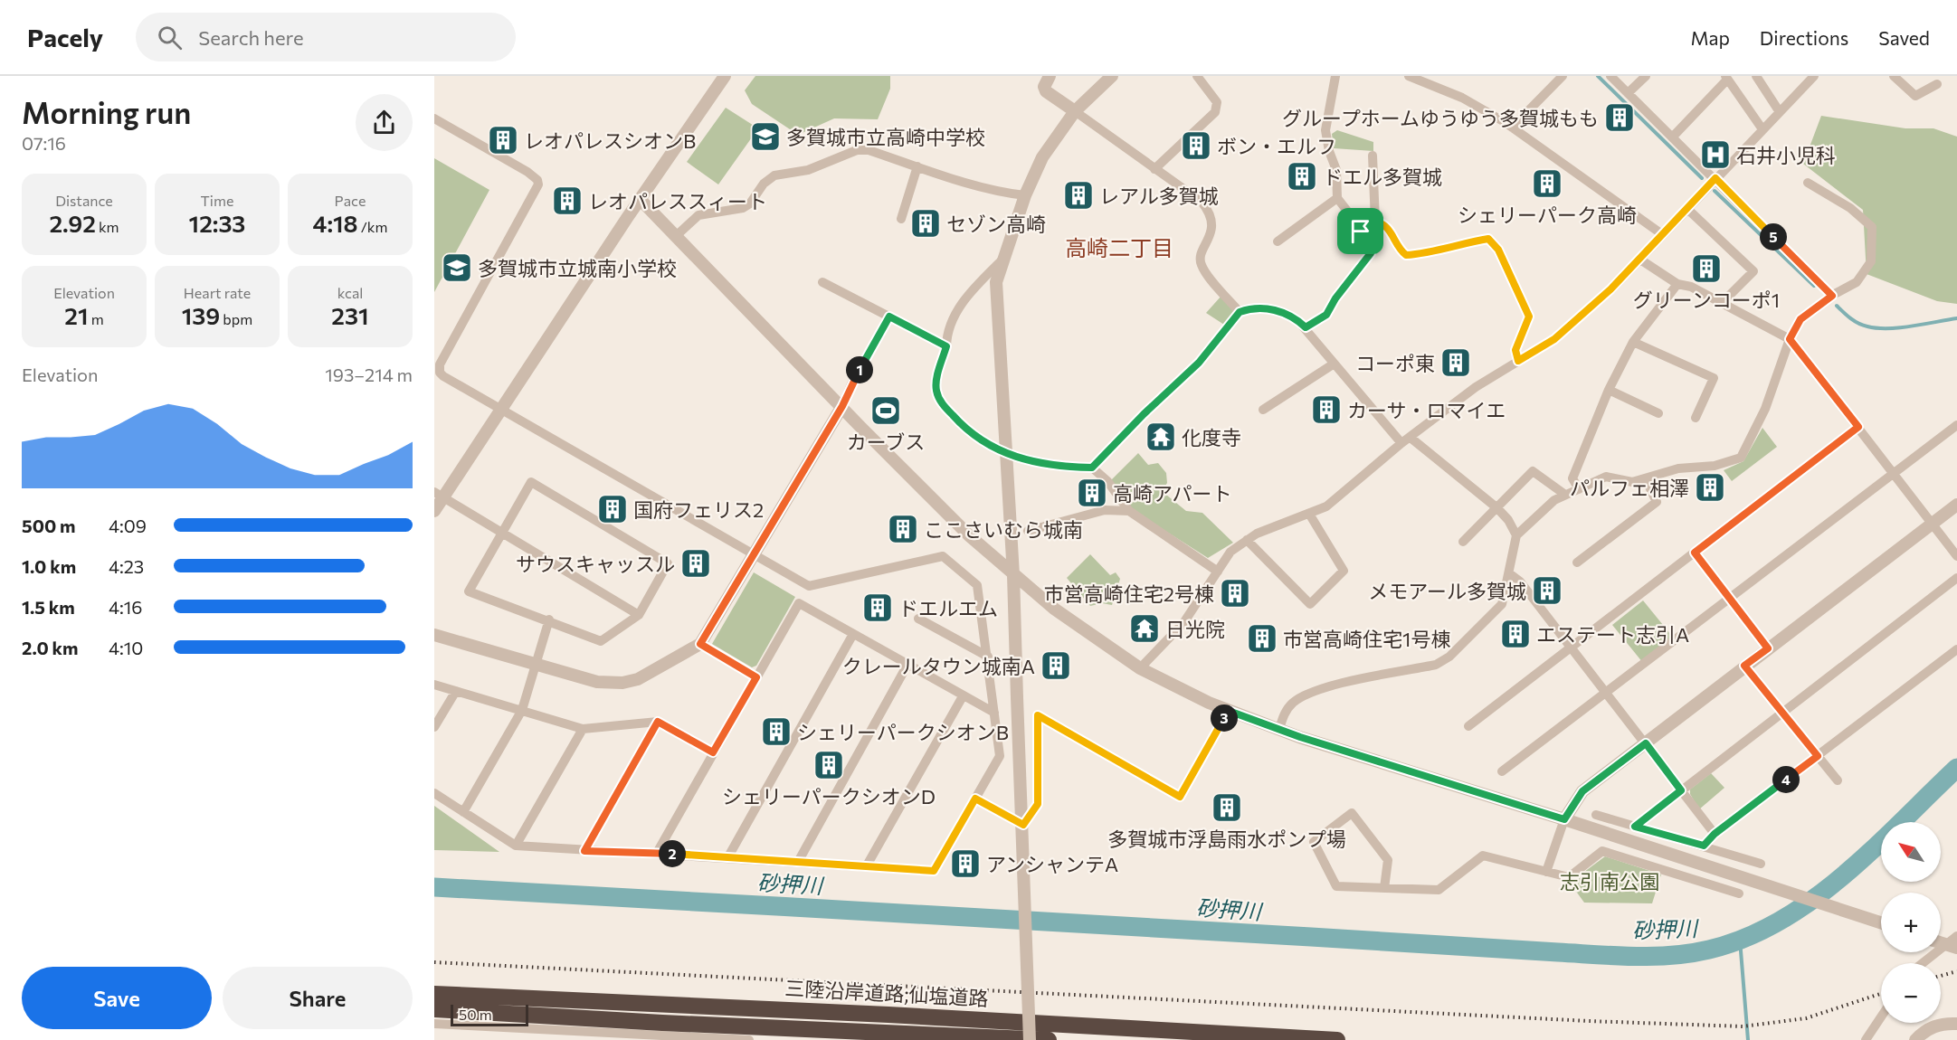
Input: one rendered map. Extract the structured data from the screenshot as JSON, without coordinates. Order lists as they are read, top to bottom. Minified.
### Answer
{"streets":{"highway":["三陸沿岸道路;仙塩道路"]},"districts":["高崎二丁目"],"water":["砂押川"],"parks":["志引南公園"],"places":{"building":["グループホームゆうゆう多賀城もも","レオパレスシオンB","ボン・エルフ","ドエル多賀城","シェリーパーク高崎","レアル多賀城","レオパレススィート","セゾン高崎","グリーンコーポ1","コーポ東","カーサ・ロマイエ","パルフェ相澤","高崎アパート","国府フェリス2","ここさいむら城南","サウスキャッスル","メモアール多賀城","市営高崎住宅2号棟","ドエルエム","エステート志引A","市営高崎住宅1号棟","クレールタウン城南A","シェリーパークシオンB","シェリーパークシオンD","多賀城市浮島雨水ポンプ場","アンシャンテA"],"school or university":["多賀城市立高崎中学校","多賀城市立城南小学校"],"hospital":["石井小児科"],"sports":["カーブス"],"temple":["化度寺","日光院"]},"scale_bar":"50 m","north":"top left","page":{"header":"Pacely","search":"Search here","nav":["Map","Directions","Saved"],"heading":["Morning run","07:16"],"stats":[["Distance","2.92 km"],["Time","12:33"],["Pace","4:18 /km"],["Elevation","21 m"],["Heart rate","139 bpm"],["kcal","231"]],"pins":["5","1","3","4","2"],"chart":["Elevation","193–214 m"],"list":[{"name":"500 m","note":"4:09"},{"name":"1.0 km","note":"4:23"},{"name":"1.5 km","note":"4:16"},{"name":"2.0 km","note":"4:10"}],"map_buttons":["+","−"],"buttons":["Save","Share"],"scale":"50 m"}}
